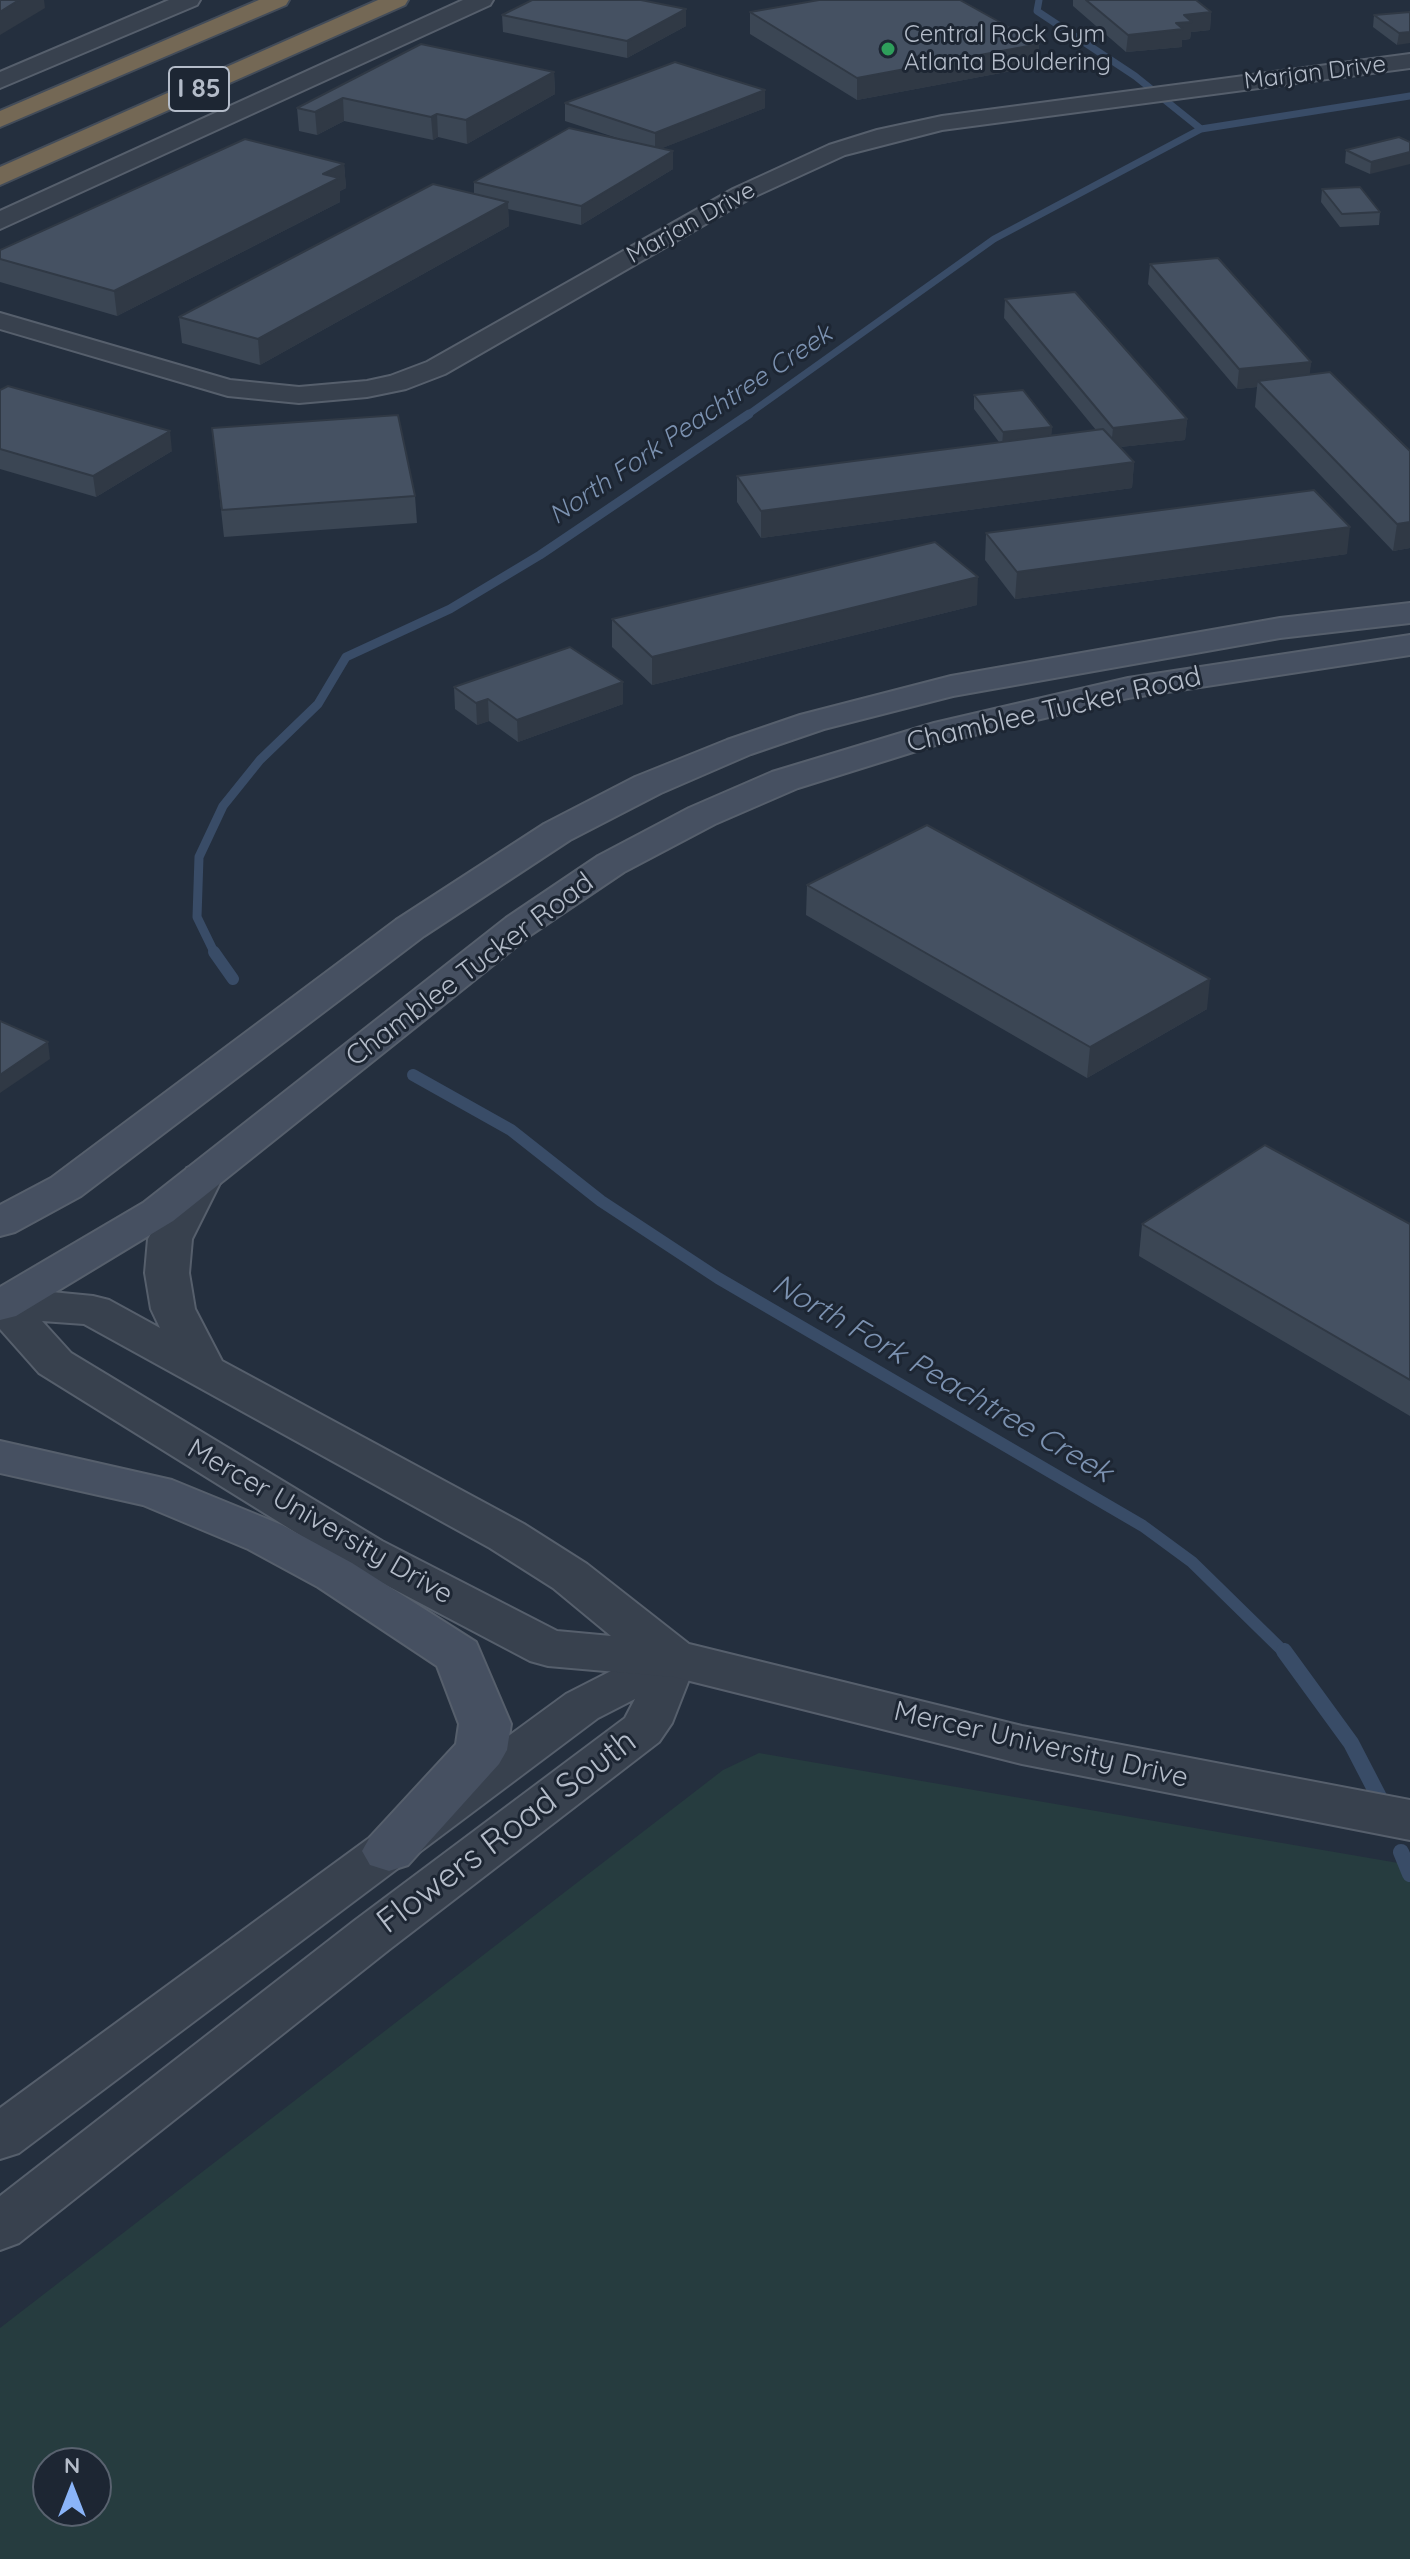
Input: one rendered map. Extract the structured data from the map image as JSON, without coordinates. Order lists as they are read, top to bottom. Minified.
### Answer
{"streets":{"highway":["I 85"],"main road":["Chamblee Tucker Road"],"street":["Marjan Drive","Mercer University Drive","Flowers Road South"]},"crossings":[["Chamblee Tucker Road","Mercer University Drive"],["Mercer University Drive","Flowers Road South"]],"water":["North Fork Peachtree Creek"],"places":["Central Rock Gym Atlanta Bouldering"],"north":"top"}
